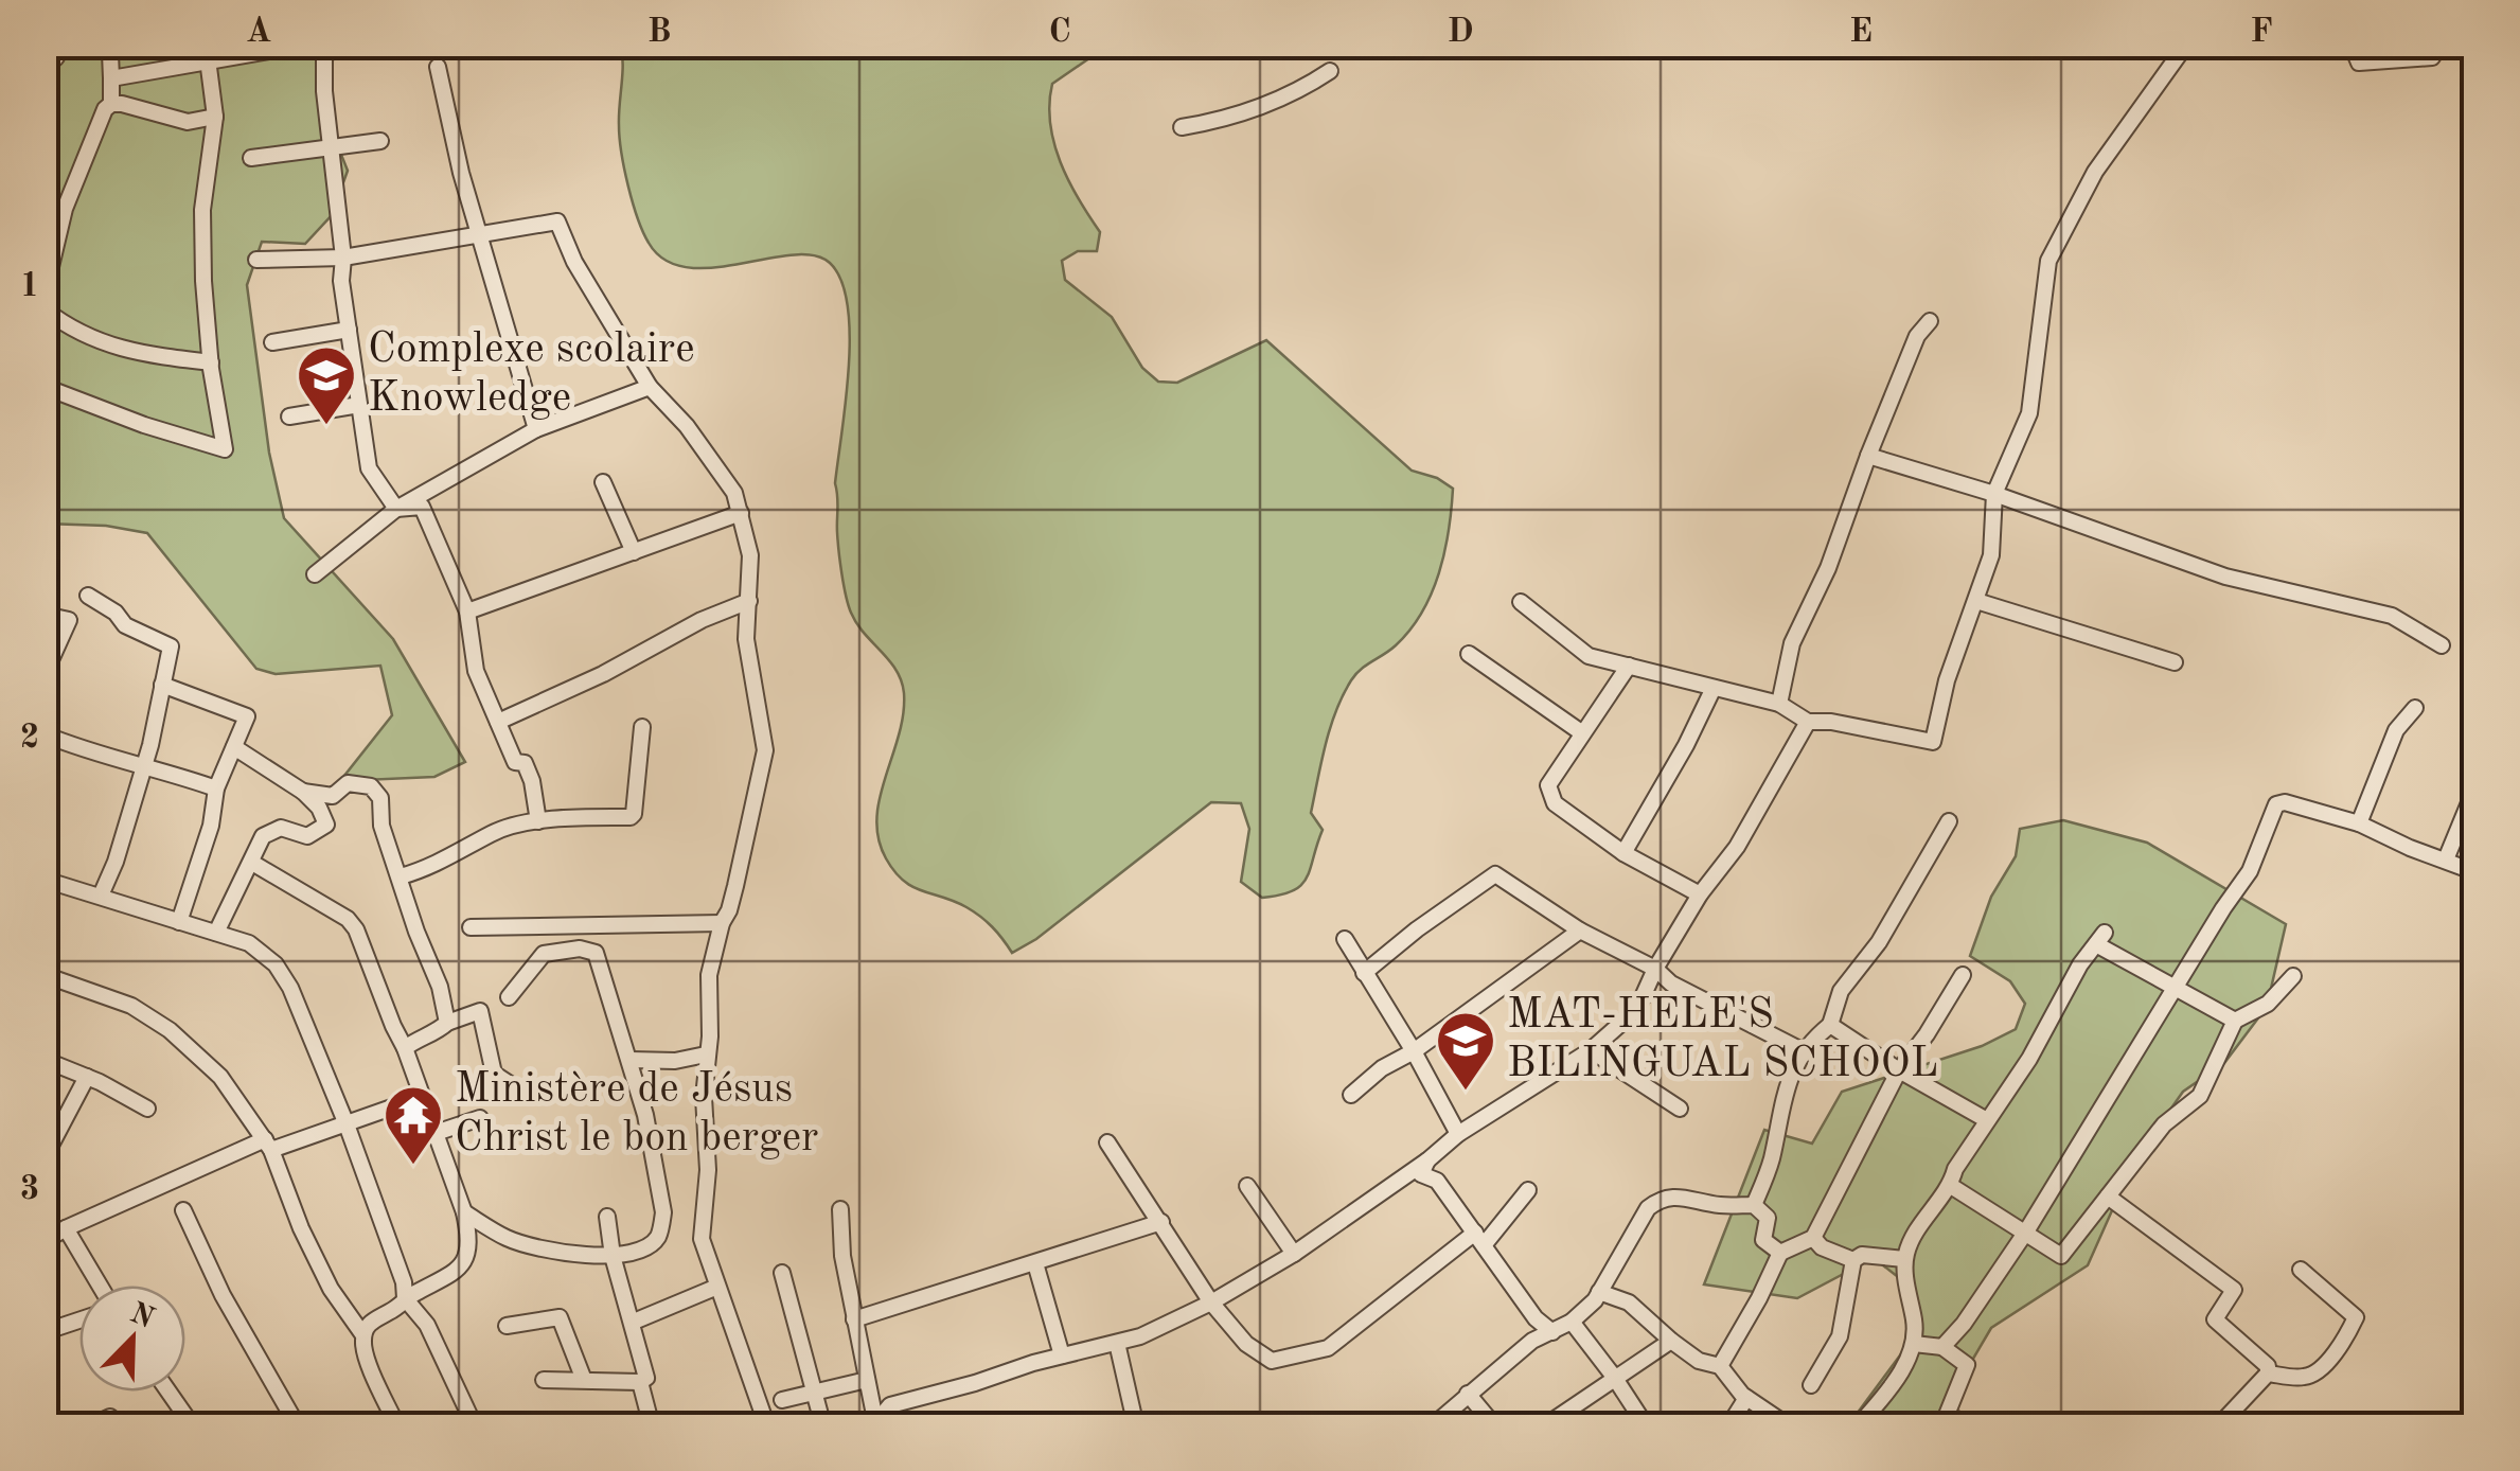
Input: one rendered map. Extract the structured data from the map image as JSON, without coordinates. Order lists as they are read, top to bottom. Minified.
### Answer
{"places":{"school or university":["Complexe scolaire Knowledge","MAT-HELE'S BILINGUAL SCHOOL"],"temple":["Ministère de Jésus Christ le bon berger"]},"north":"top right","grid":{"columns":["A","B","C","D","E","F"],"rows":["1","2","3"]}}
